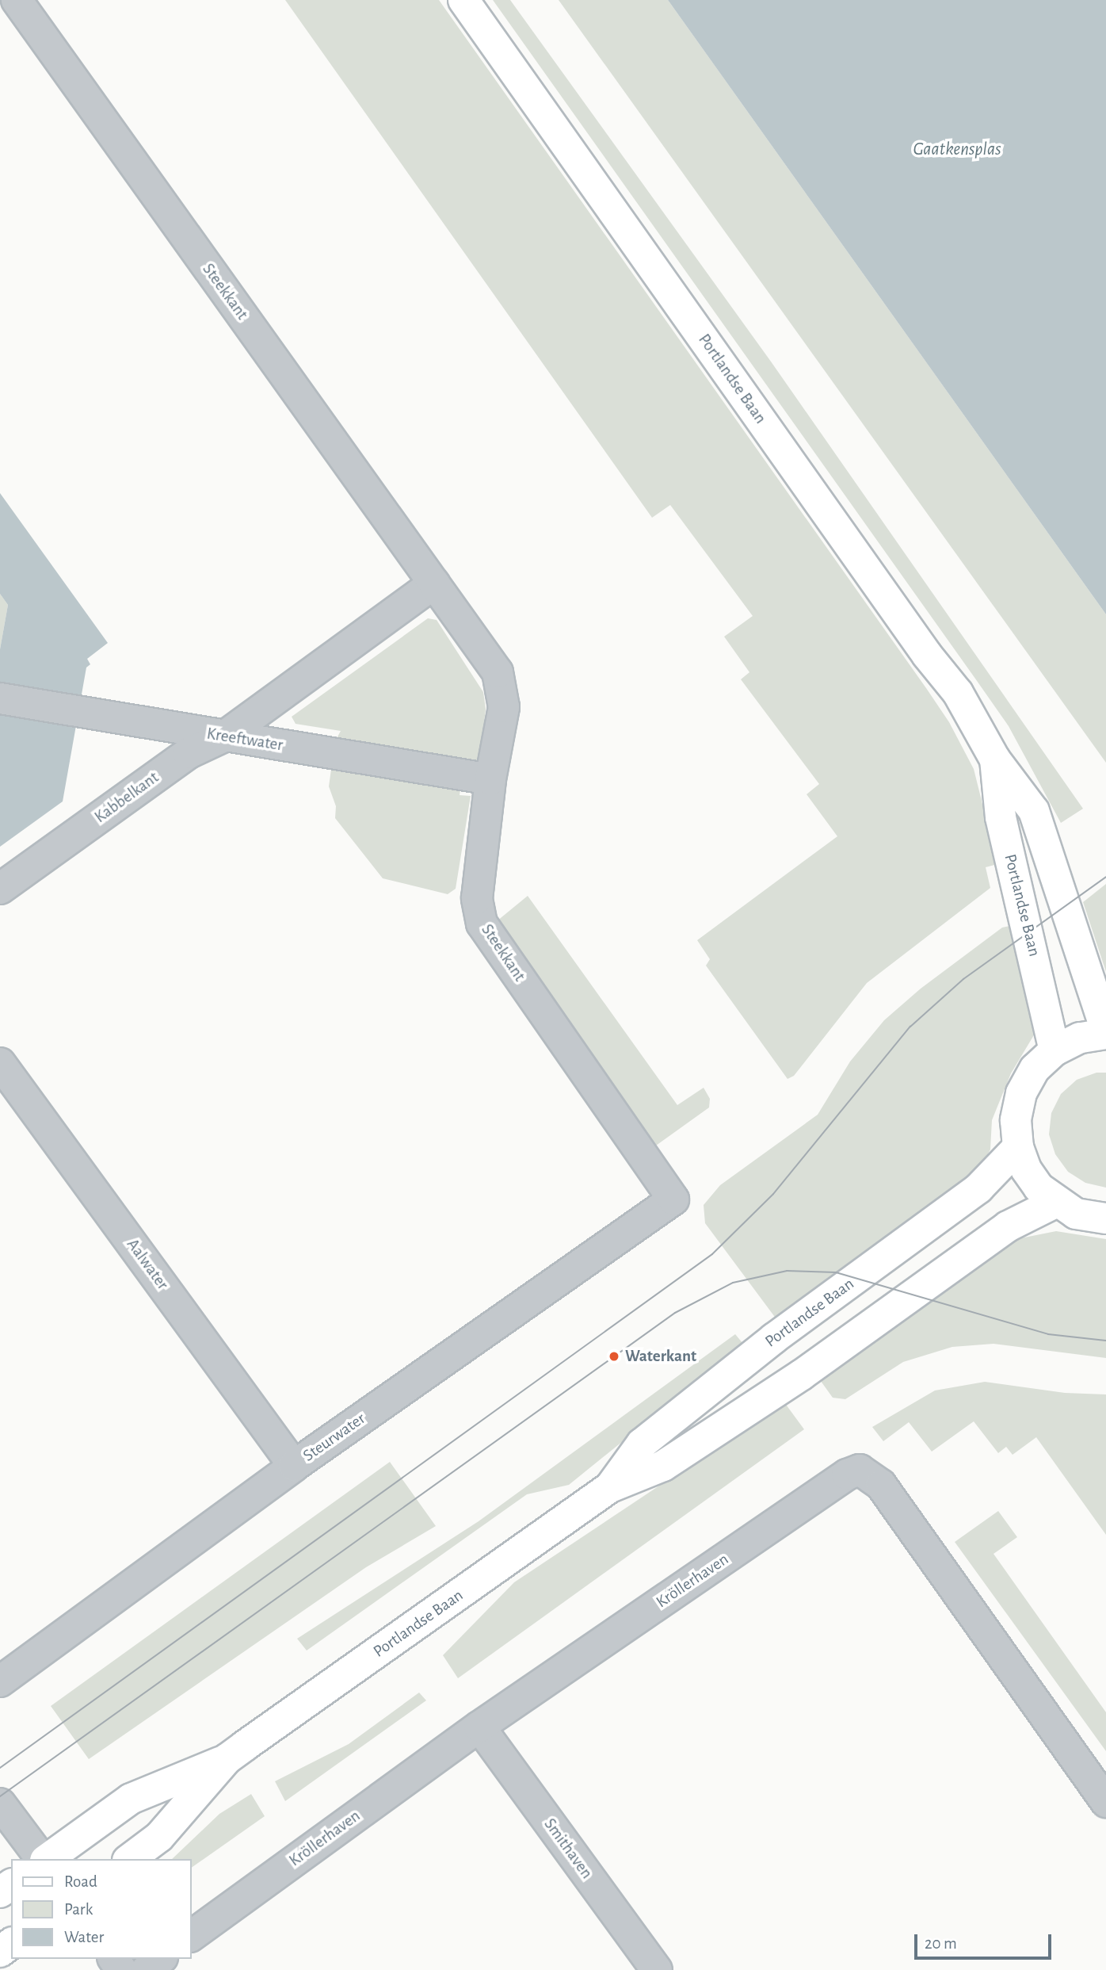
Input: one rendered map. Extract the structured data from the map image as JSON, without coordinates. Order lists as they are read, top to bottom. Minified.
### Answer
{"streets":{"street":["Steekkant","Portlandse Baan","Kreeftwater","Kabbelkant","Aalwater","Steurwater","Kröllerhaven","Smithaven"]},"crossings":[["Steekkant","Kreeftwater"],["Steekkant","Kabbelkant"],["Steekkant","Steurwater"],["Kreeftwater","Kabbelkant"],["Aalwater","Steurwater"],["Kröllerhaven","Smithaven"]],"water":["Gaatkensplas"],"places":["Waterkant"],"legend":["Road","Park","Water"],"scale_bar":"20 m"}
